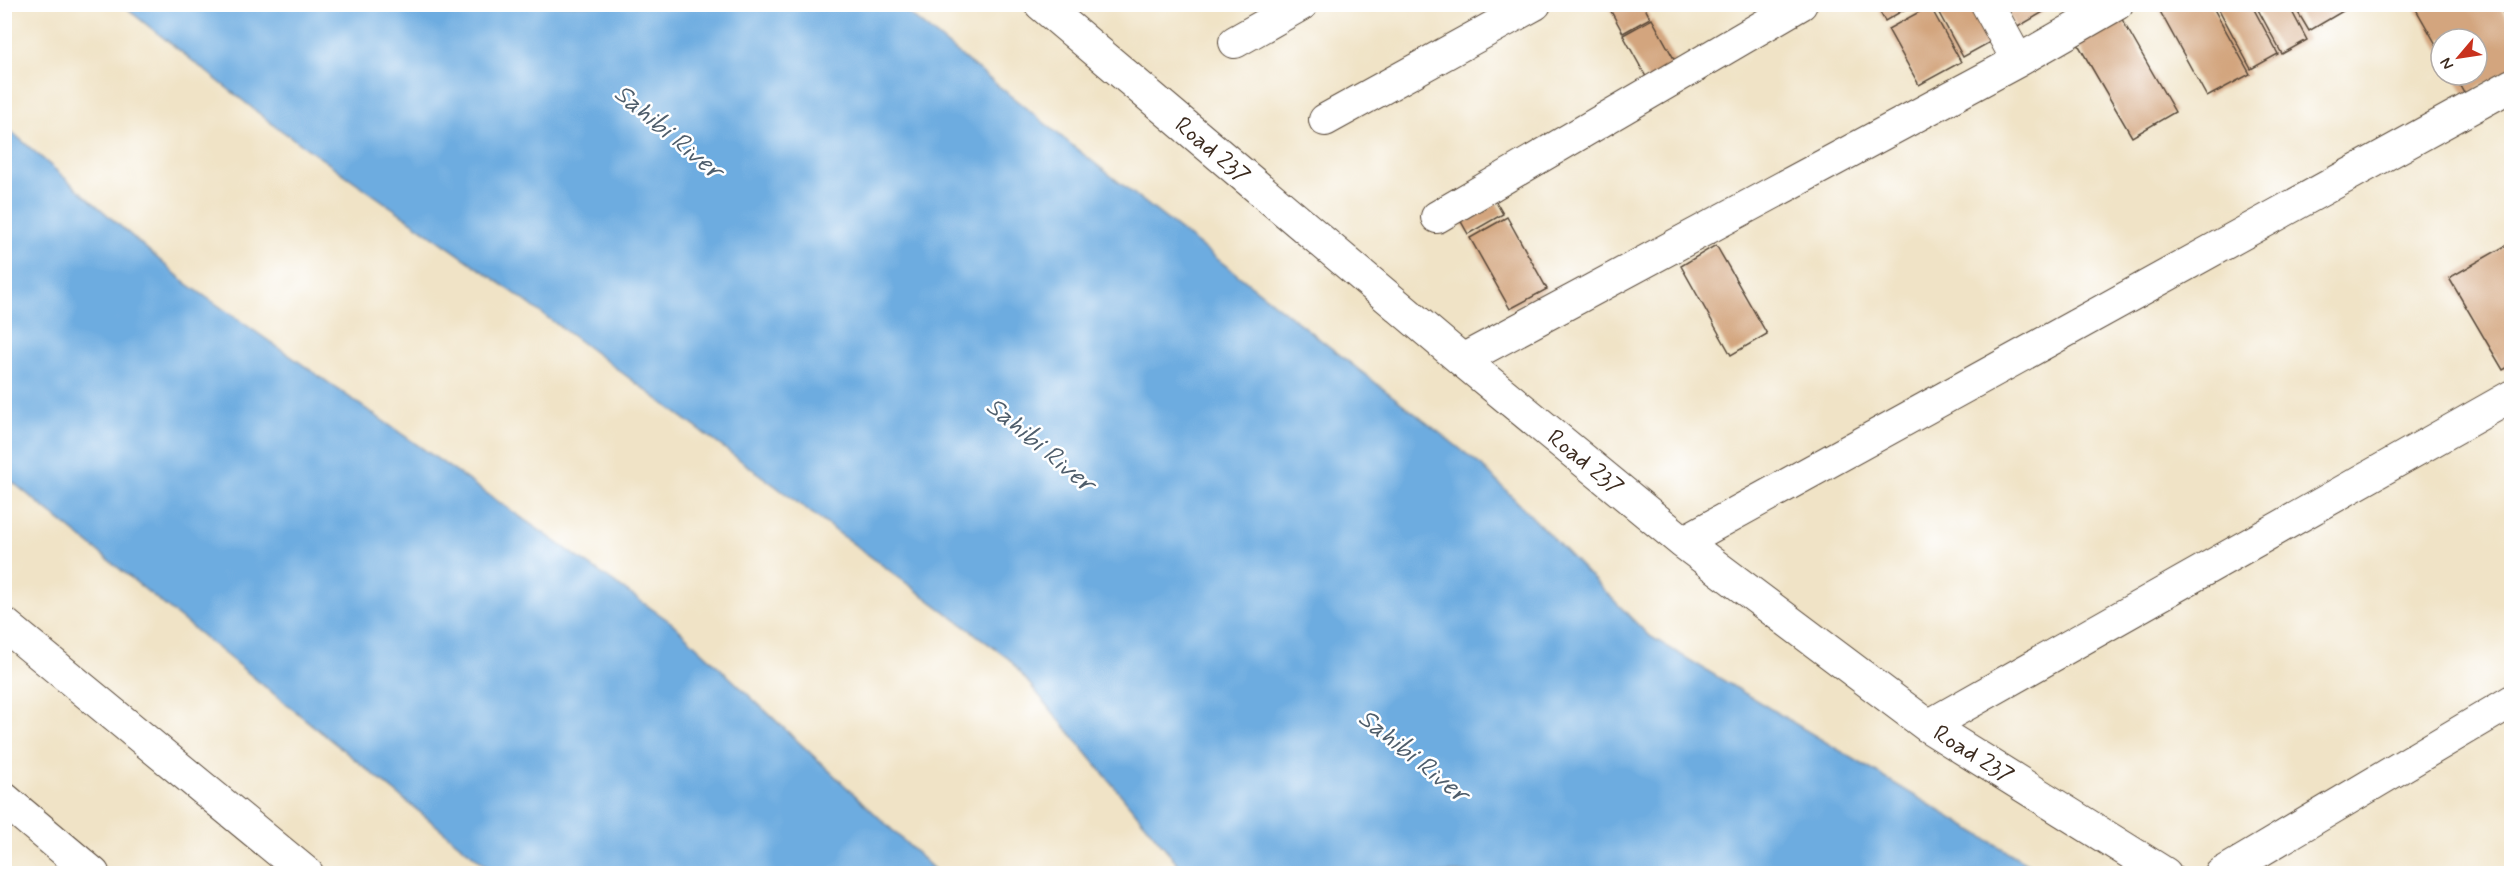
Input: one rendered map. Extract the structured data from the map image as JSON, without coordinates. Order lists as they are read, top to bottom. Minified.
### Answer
{"streets":{"street":["Road 237"]},"water":["Sahibi River"],"north":"bottom left"}
